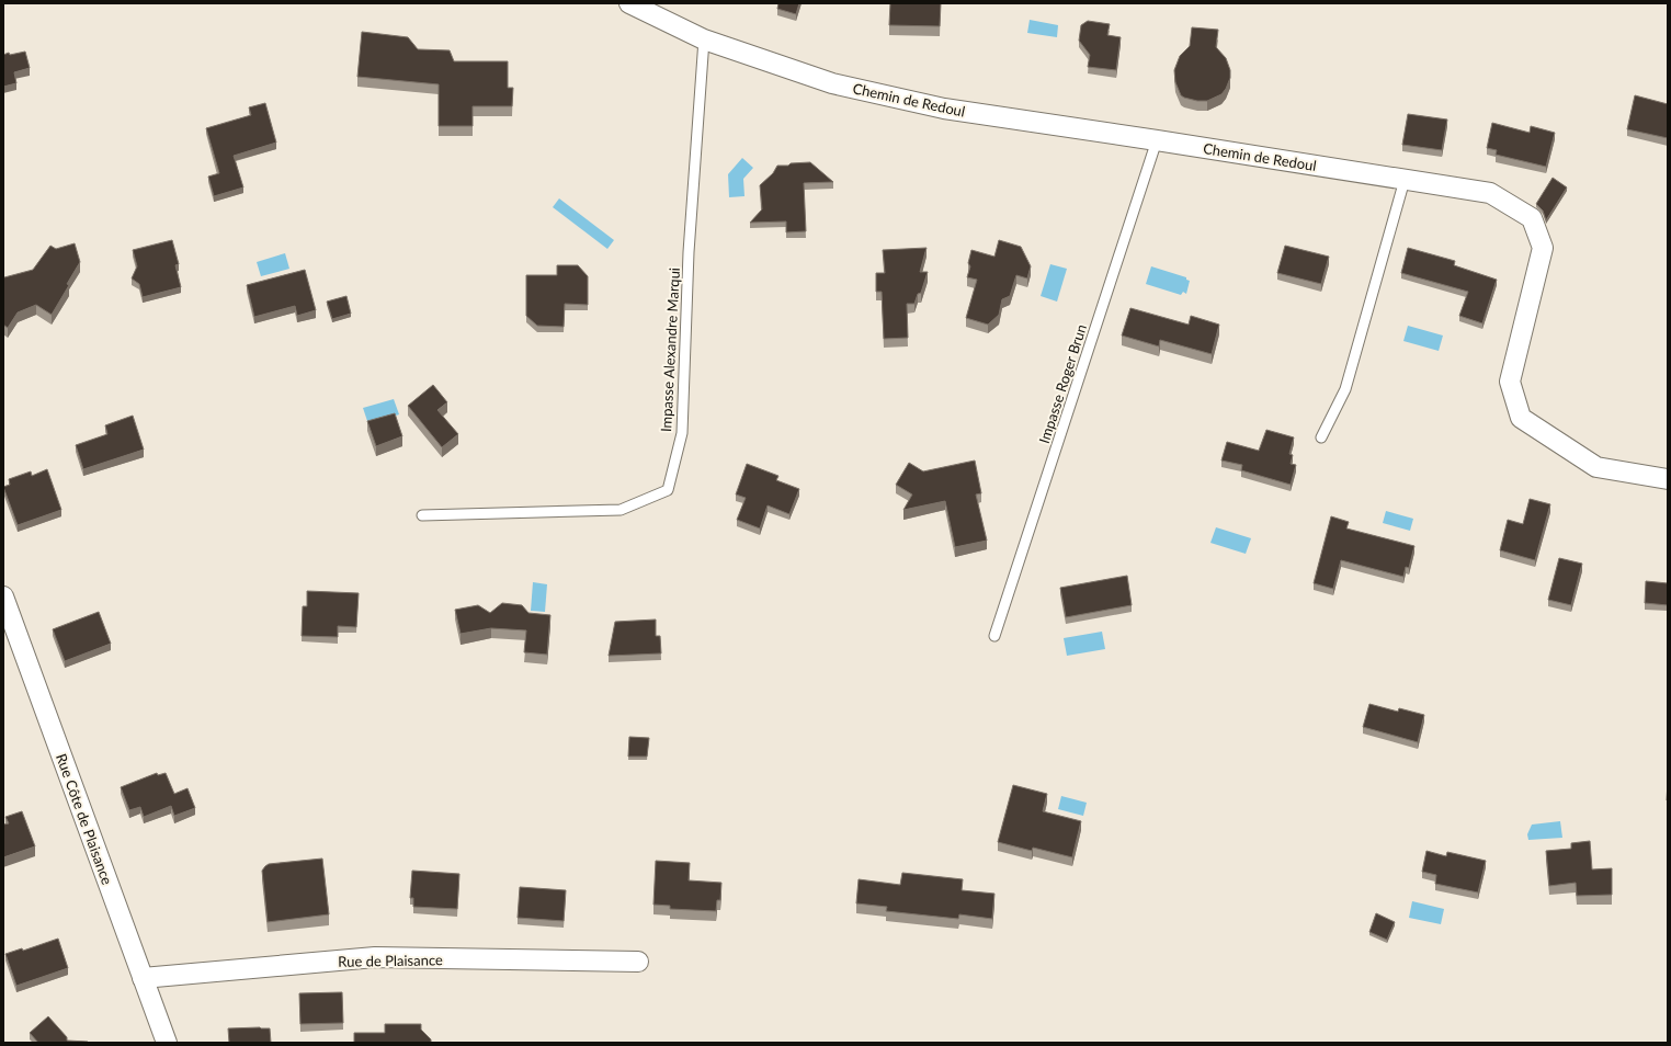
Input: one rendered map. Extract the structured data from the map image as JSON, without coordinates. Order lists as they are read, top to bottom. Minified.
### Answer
{"streets":{"street":["Chemin de Redoul","Rue Côte de Plaisance","Rue de Plaisance"],"lane":["Impasse Alexandre Marqui","Impasse Roger Brun"]},"crossings":[["Chemin de Redoul","Impasse Alexandre Marqui"],["Chemin de Redoul","Impasse Roger Brun"],["Rue Côte de Plaisance","Rue de Plaisance"]]}
